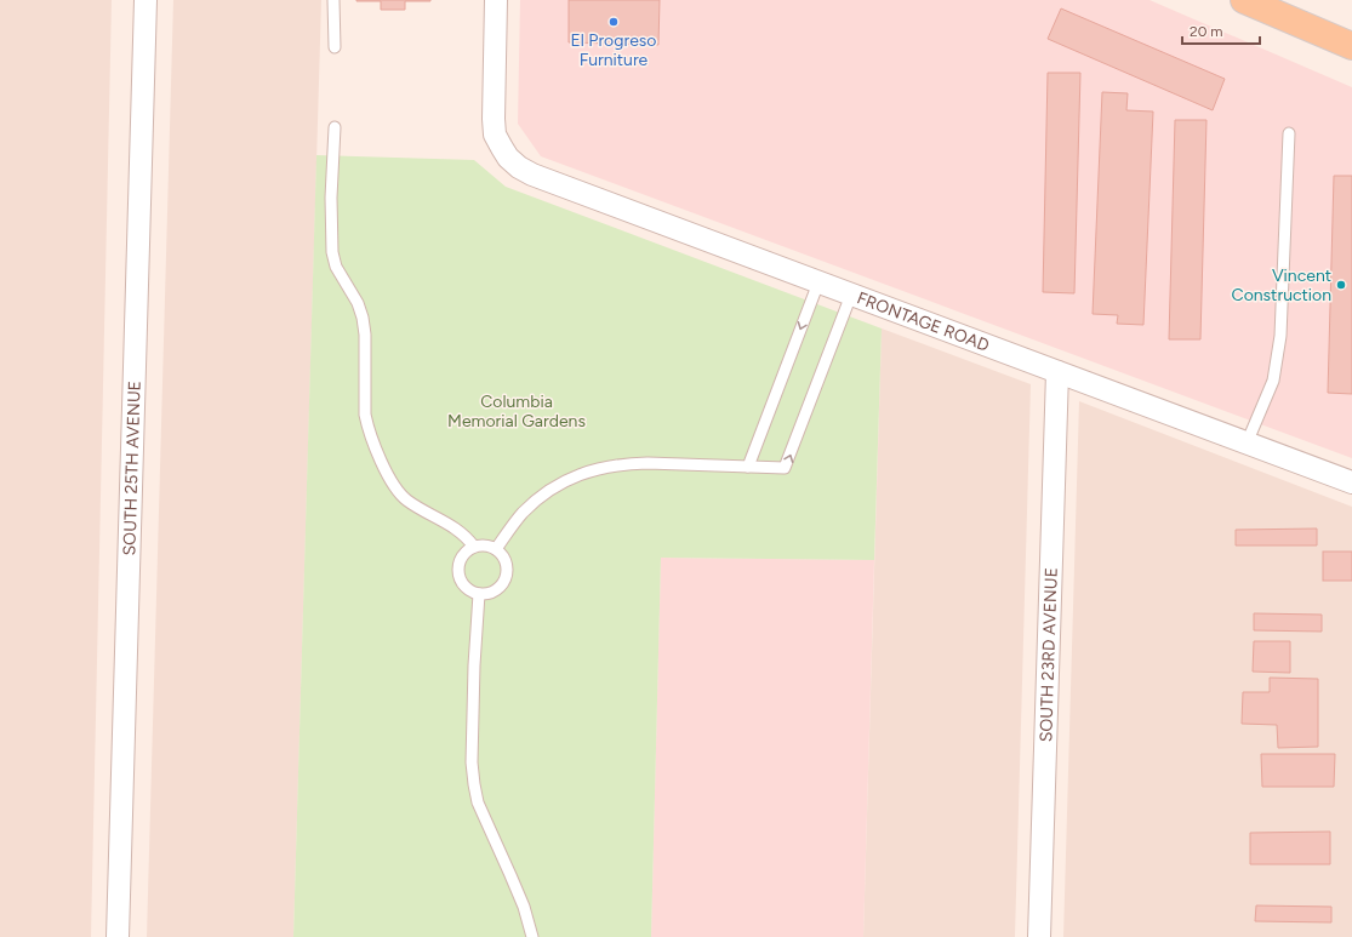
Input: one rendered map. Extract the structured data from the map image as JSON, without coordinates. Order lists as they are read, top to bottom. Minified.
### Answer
{"streets":{"street":["FRONTAGE ROAD","SOUTH 25TH AVENUE","SOUTH 23RD AVENUE"]},"crossings":[["FRONTAGE ROAD","SOUTH 23RD AVENUE"]],"parks":["Columbia Memorial Gardens"],"places":["El Progreso Furniture","Vincent Construction"],"scale_bar":"20 m"}
